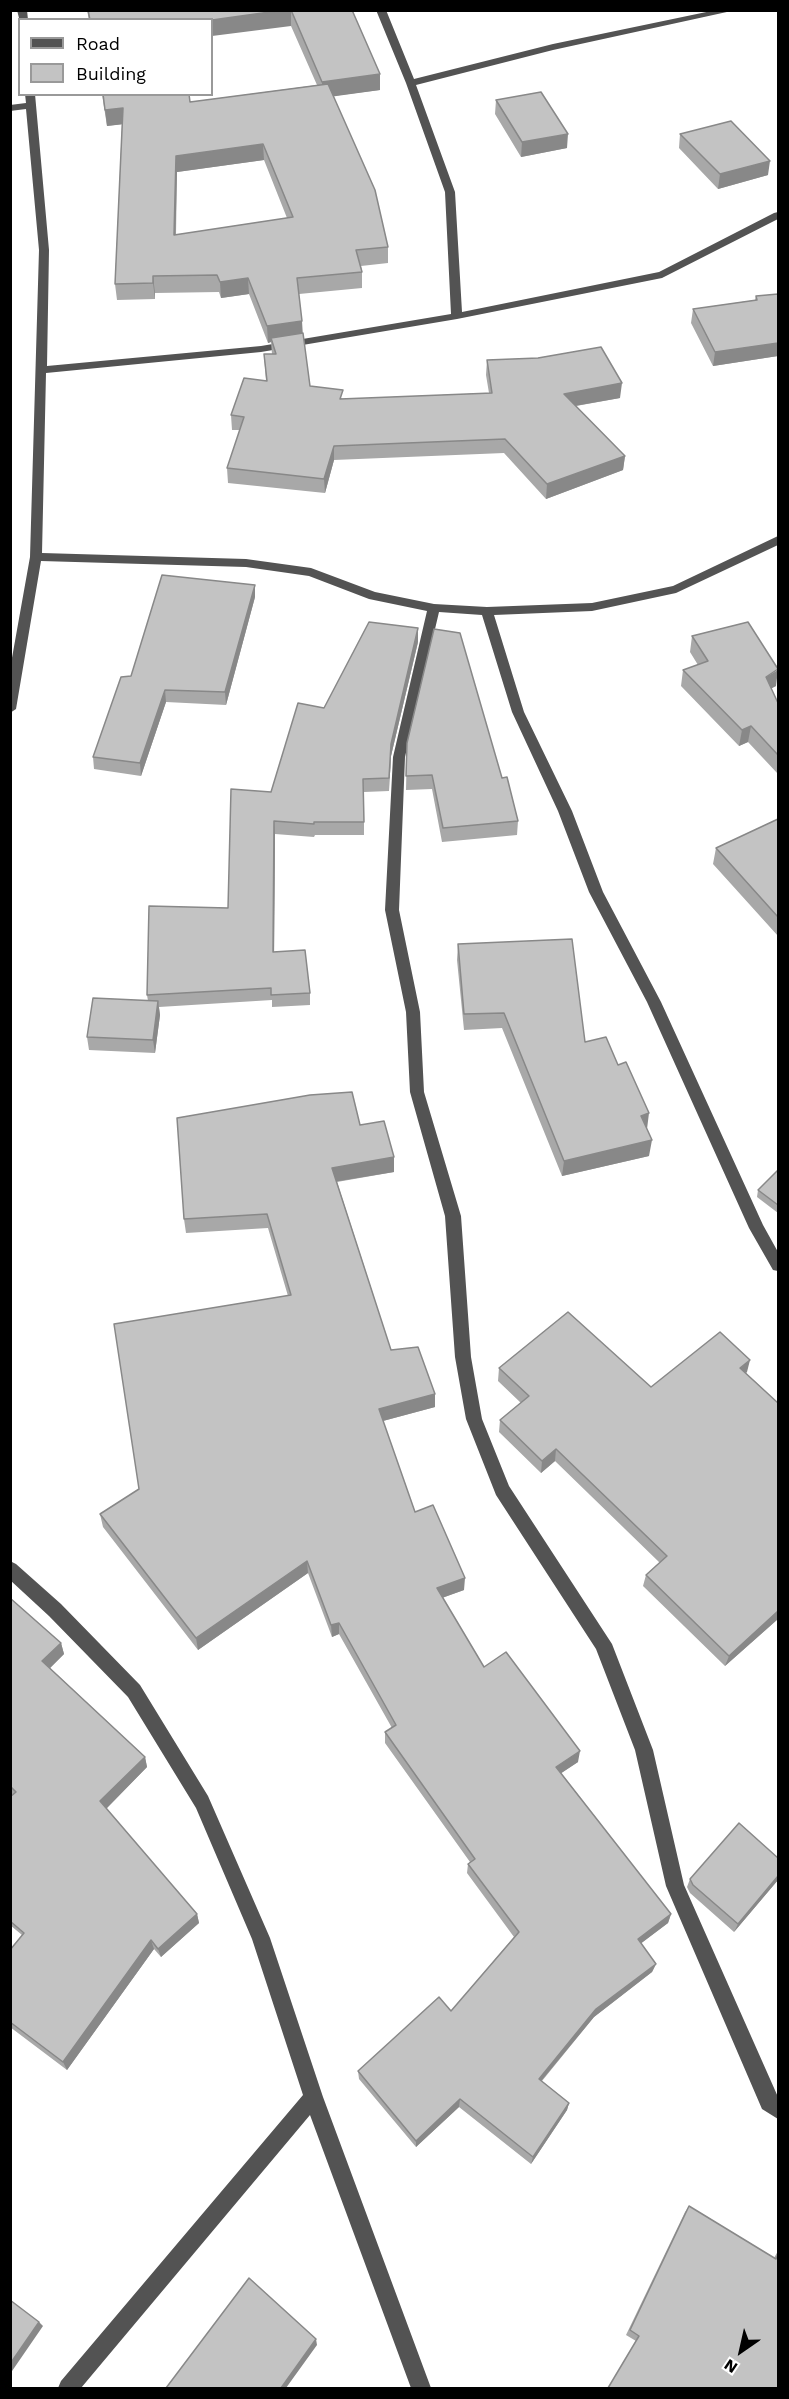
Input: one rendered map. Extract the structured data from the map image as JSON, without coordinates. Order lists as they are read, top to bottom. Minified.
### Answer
{"legend":["Road","Building"],"north":"bottom left"}
